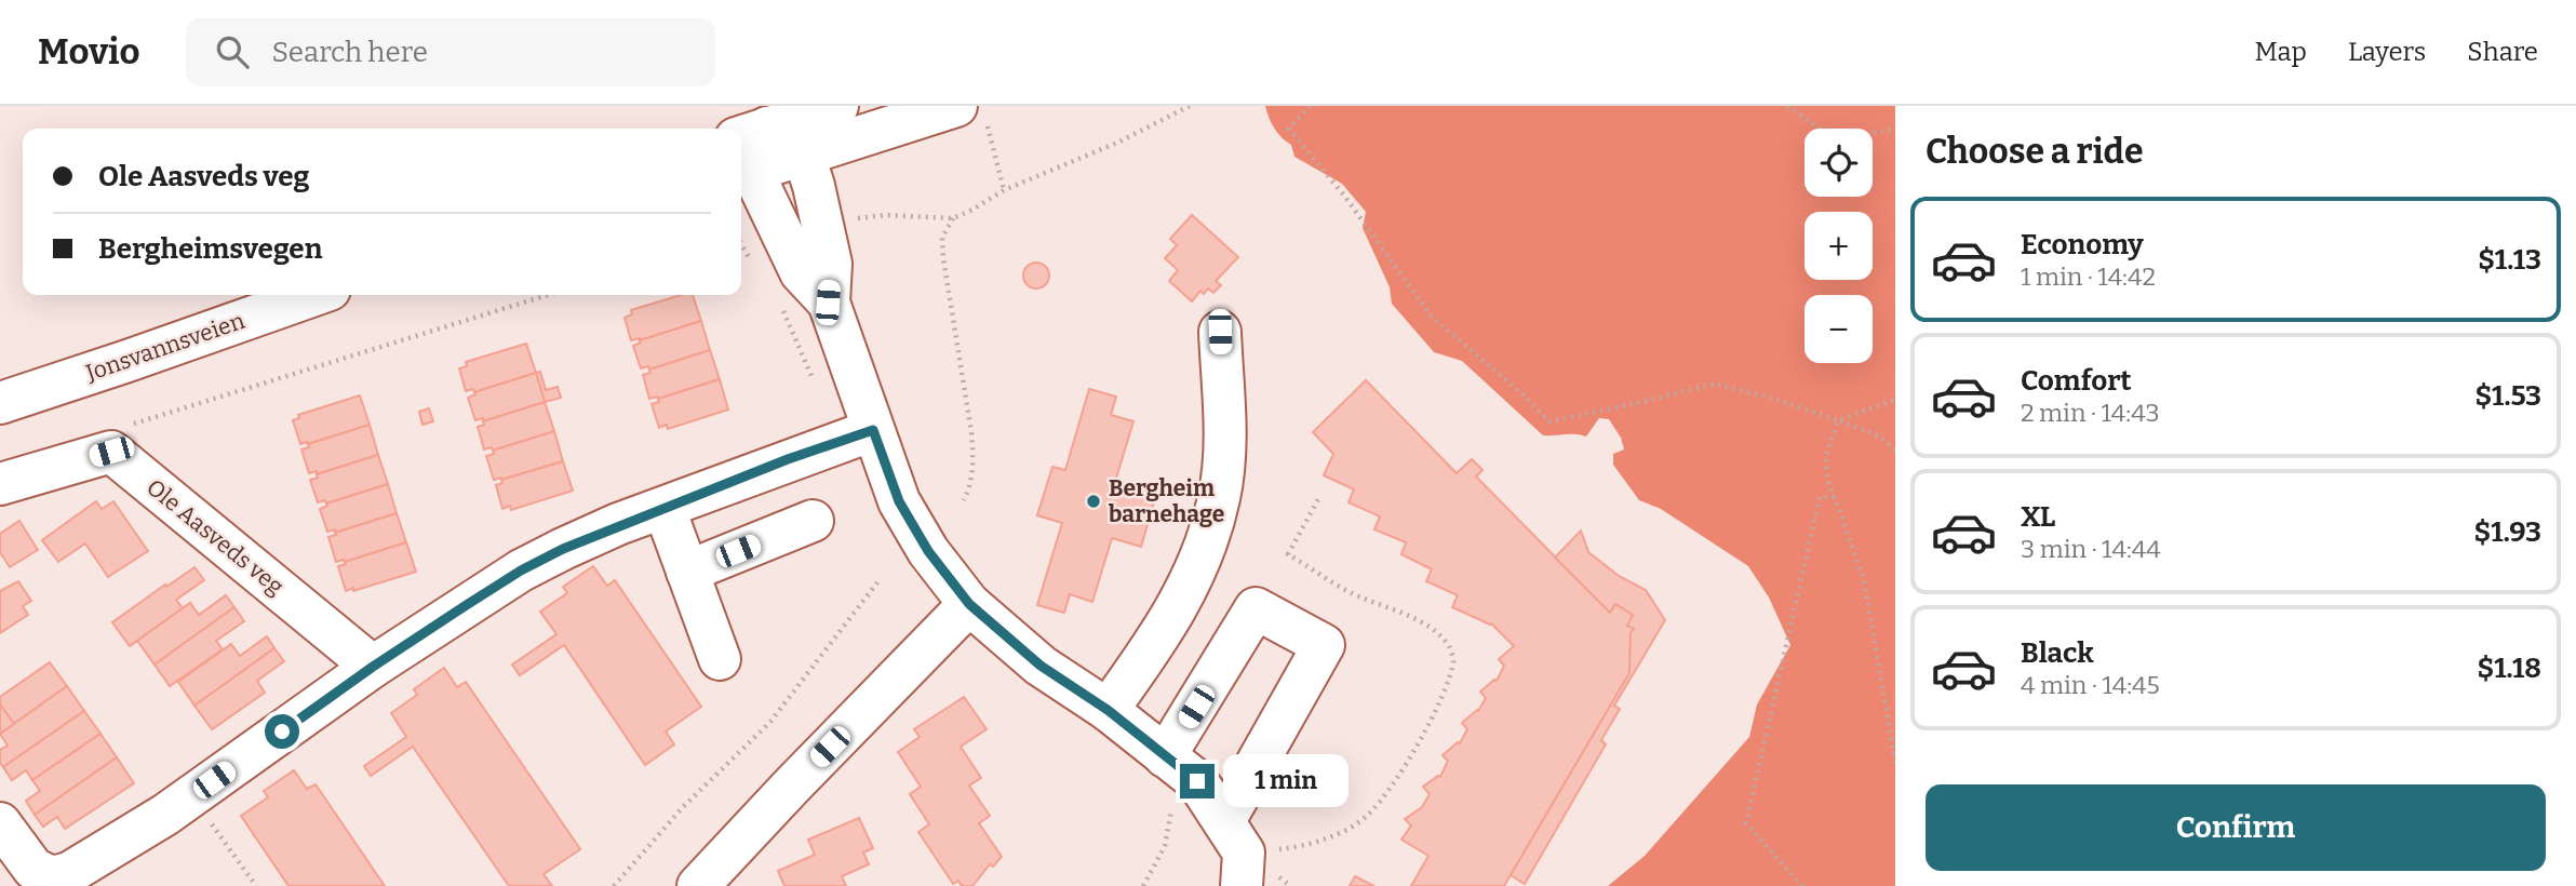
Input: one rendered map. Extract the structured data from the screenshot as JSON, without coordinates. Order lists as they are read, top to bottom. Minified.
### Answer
{"streets":{"street":["Jonsvannsveien","Ole Aasveds veg"]},"places":["Bergheim barnehage"],"page":{"header":"Movio","search":"Search here","nav":["Map","Layers","Share"],"heading":"Choose a ride","map_buttons":["+","−"],"banner":["Ole Aasveds veg","Bergheimsvegen"],"list":[{"name":"Economy","note":"1 min · 14:42","value":"$1.13"},{"name":"Comfort","note":"2 min · 14:43","value":"$1.53"},{"name":"XL","note":"3 min · 14:44","value":"$1.93"},{"name":"Black","note":"4 min · 14:45","value":"$1.18"}],"bubble":"1 min","buttons":"Confirm"}}
